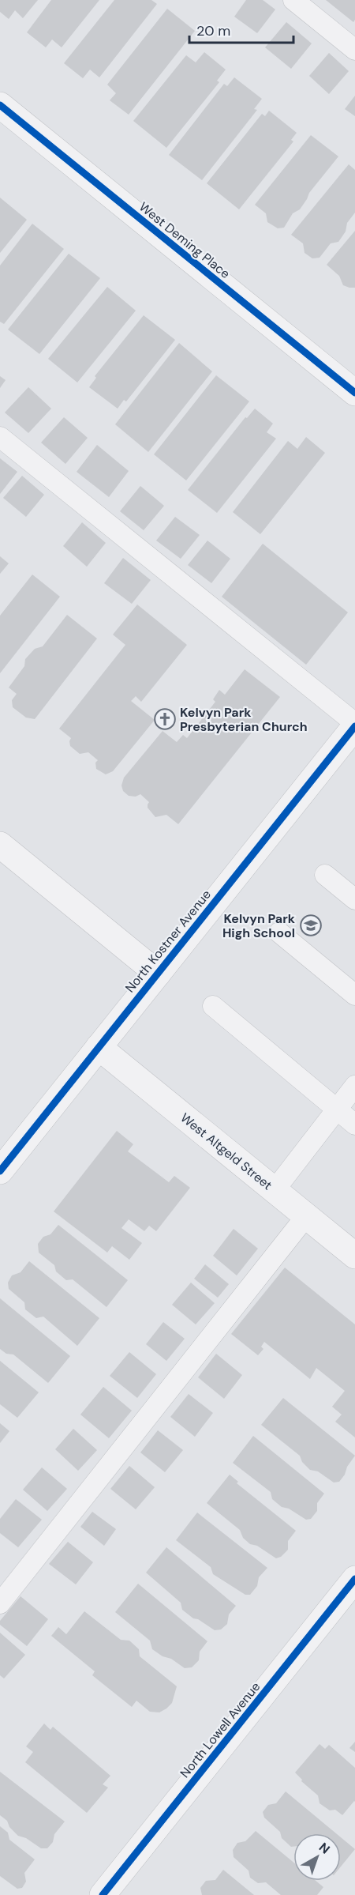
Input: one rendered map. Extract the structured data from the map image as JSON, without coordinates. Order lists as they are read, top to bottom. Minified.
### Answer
{"streets":{"street":["West Deming Place","North Kostner Avenue","West Altgeld Street","North Lowell Avenue"]},"crossings":[["North Kostner Avenue","West Altgeld Street"]],"places":{"church":["Kelvyn Park Presbyterian Church"],"school or university":["Kelvyn Park High School"]},"scale_bar":"20 m","north":"top right"}
